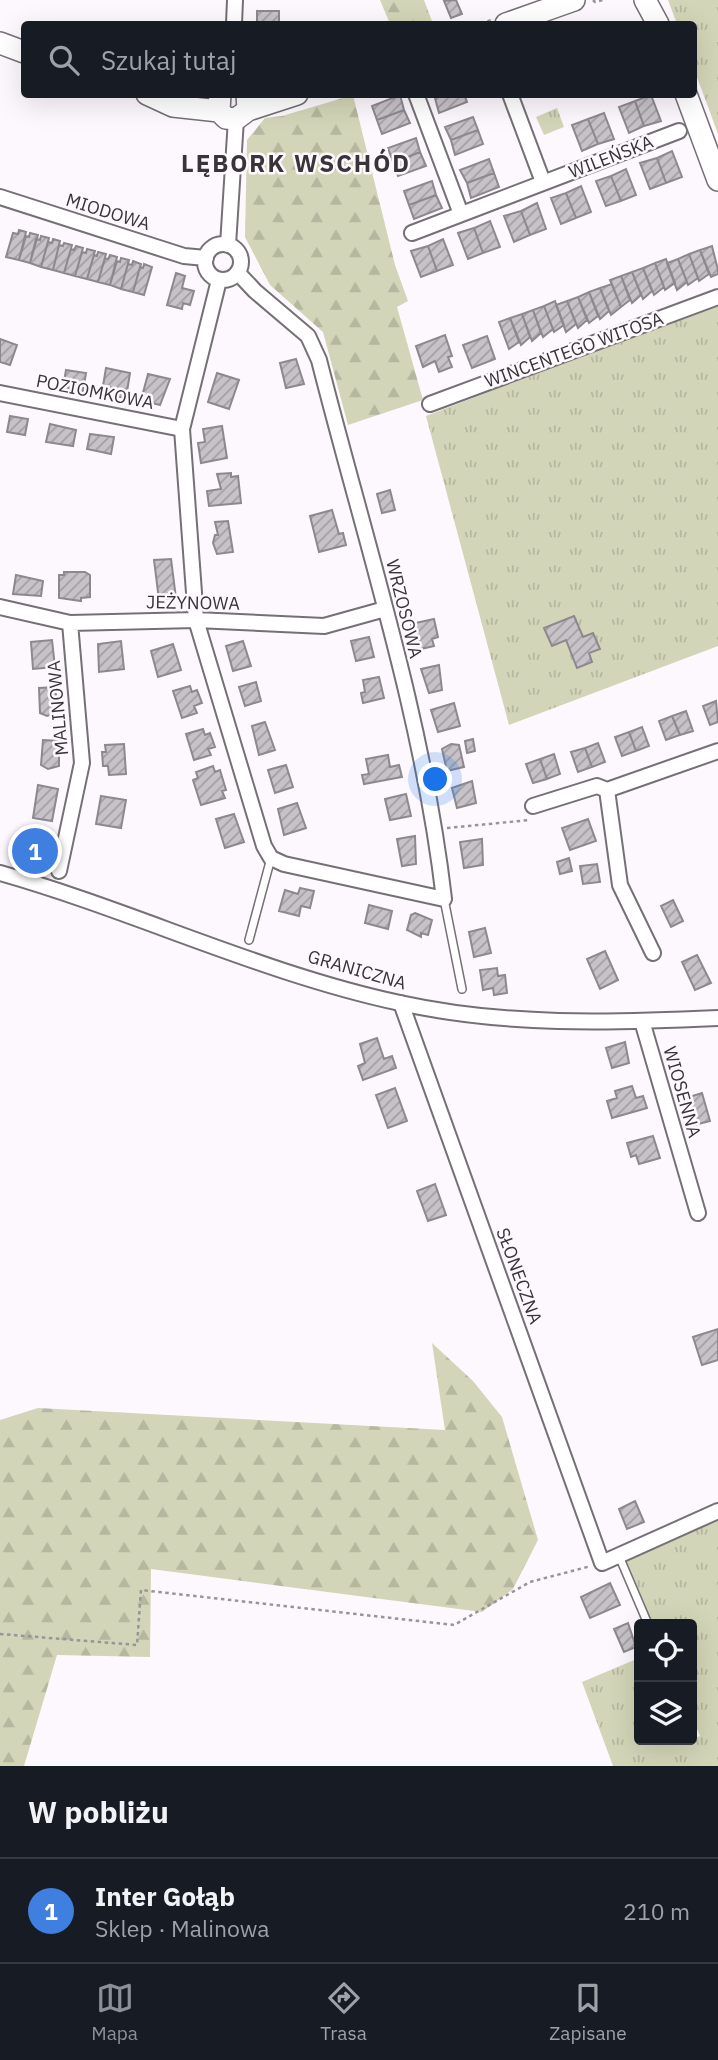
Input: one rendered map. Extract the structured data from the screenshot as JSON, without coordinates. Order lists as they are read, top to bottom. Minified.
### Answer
{"streets":{"street":["WILEŃSKA","MIODOWA","WINCENTEGO WITOSA","POZIOMKOWA","JEŻYNOWA","WRZOSOWA","MALINOWA","GRANICZNA","WIOSENNA","SŁONECZNA"]},"crossings":[["MIODOWA","WRZOSOWA"],["JEŻYNOWA","WRZOSOWA"],["JEŻYNOWA","MALINOWA"],["GRANICZNA","WIOSENNA"],["GRANICZNA","SŁONECZNA"]],"districts":["LĘBORK WSCHÓD"],"page":{"search":"Szukaj tutaj","pins":"1","heading":"W pobliżu","list":[{"mark":"1","name":"Inter Gołąb","note":"Sklep · Malinowa","value":"210 m"}],"nav":["Mapa","Trasa","Zapisane"]}}
